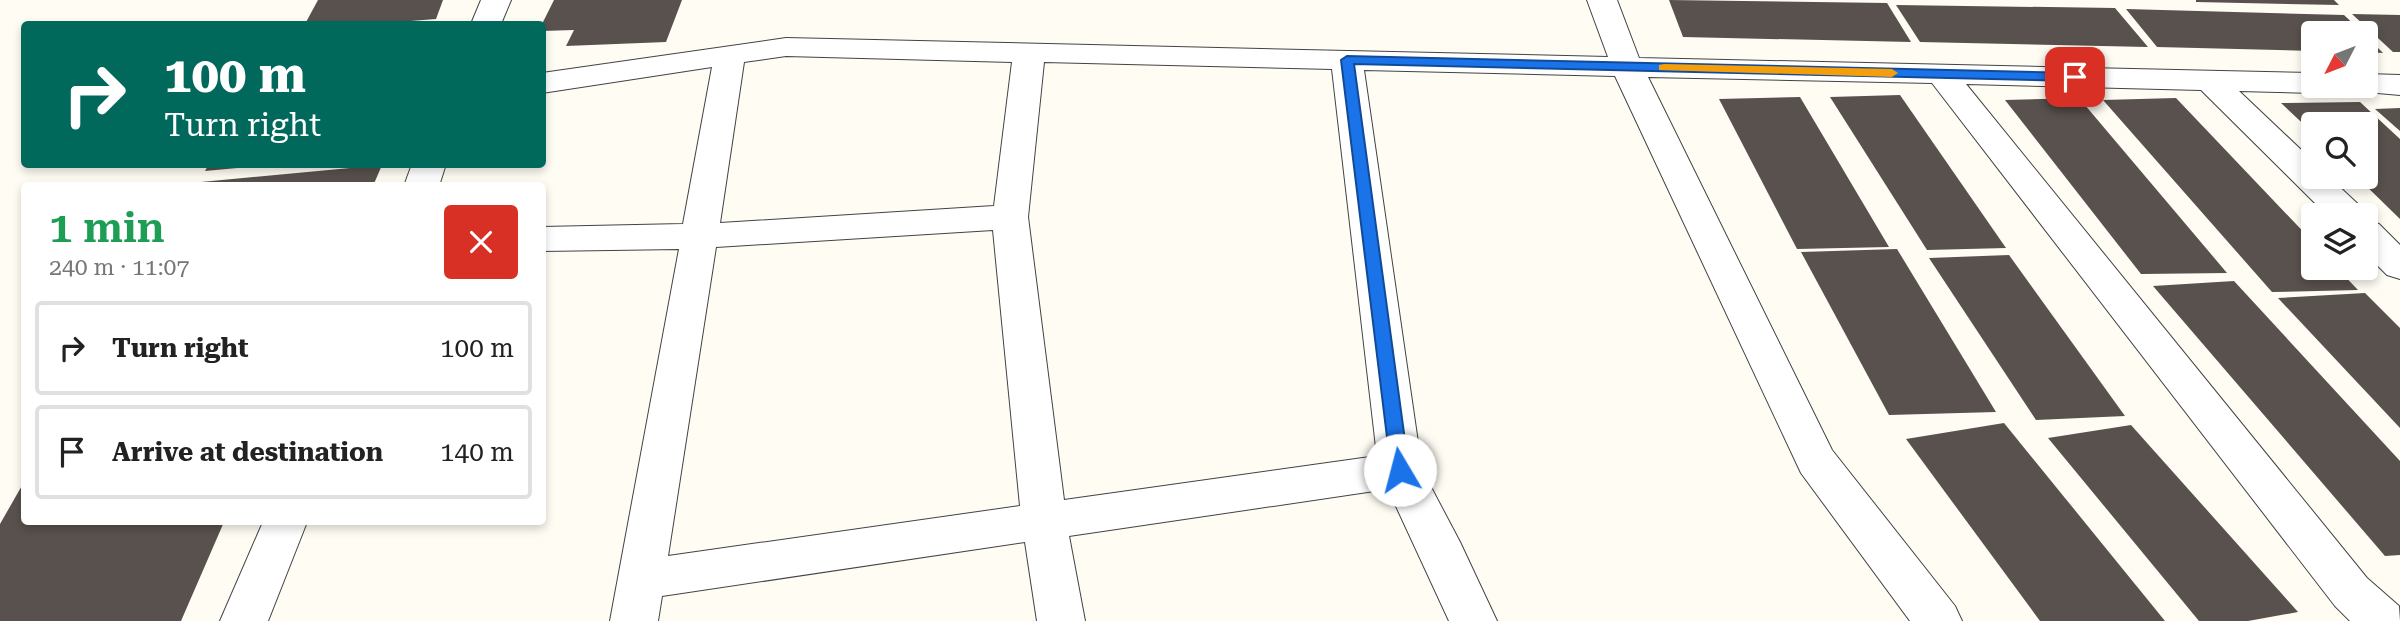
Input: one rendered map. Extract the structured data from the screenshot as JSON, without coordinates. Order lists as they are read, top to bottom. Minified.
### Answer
{"north":"bottom left","page":{"turn":["100 m","Turn right"],"heading":["1 min","240 m · 11:07"],"list":[{"name":"Turn right","value":"100 m"},{"name":"Arrive at destination","value":"140 m"}]}}
